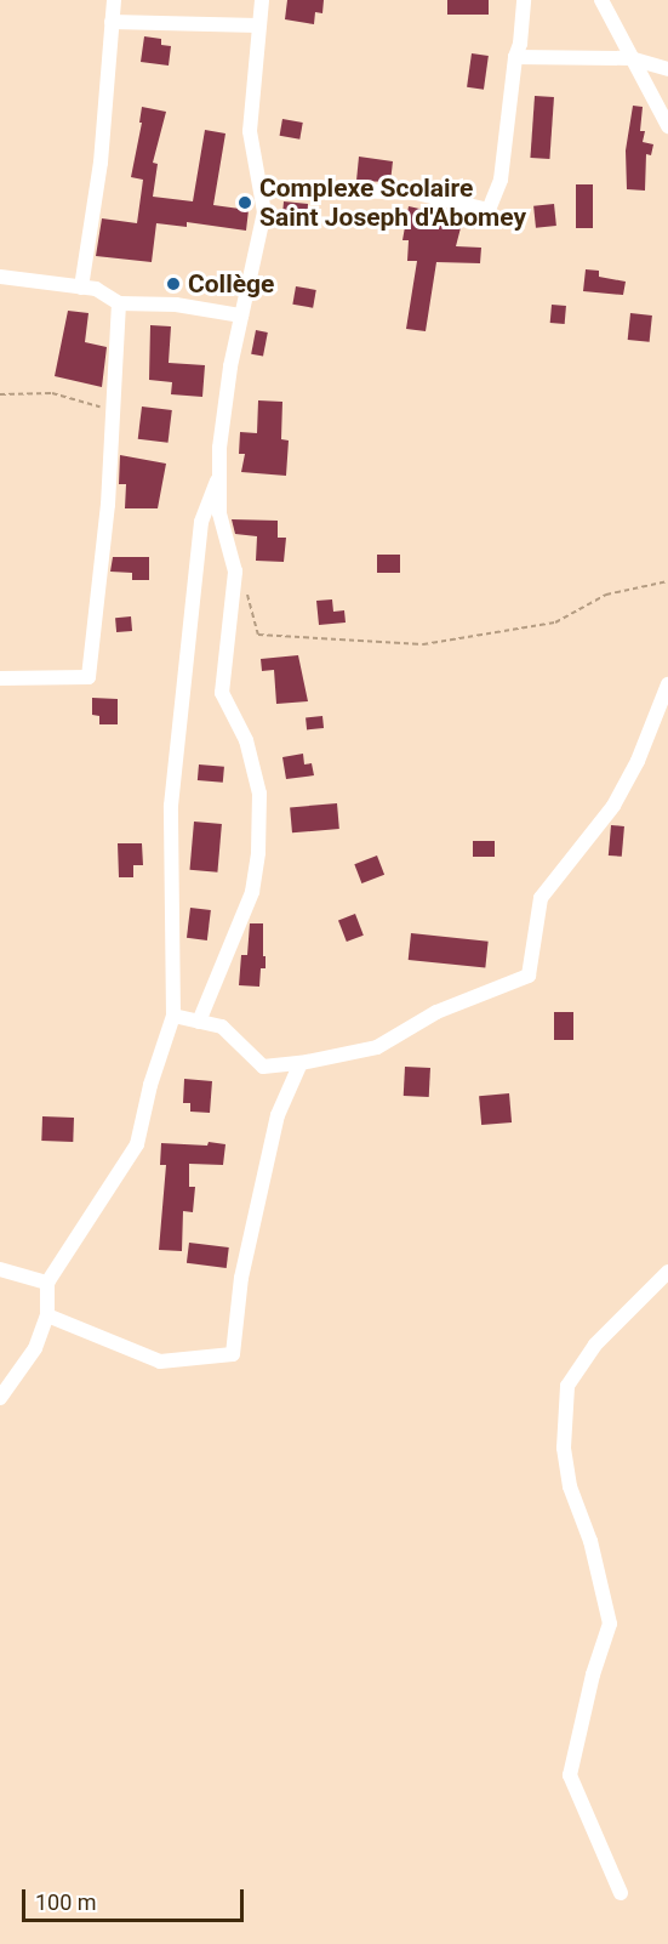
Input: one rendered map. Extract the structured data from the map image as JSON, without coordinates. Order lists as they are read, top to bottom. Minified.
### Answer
{"places":["Complexe Scolaire Saint Joseph d'Abomey","Collège"],"scale_bar":"100 m"}
